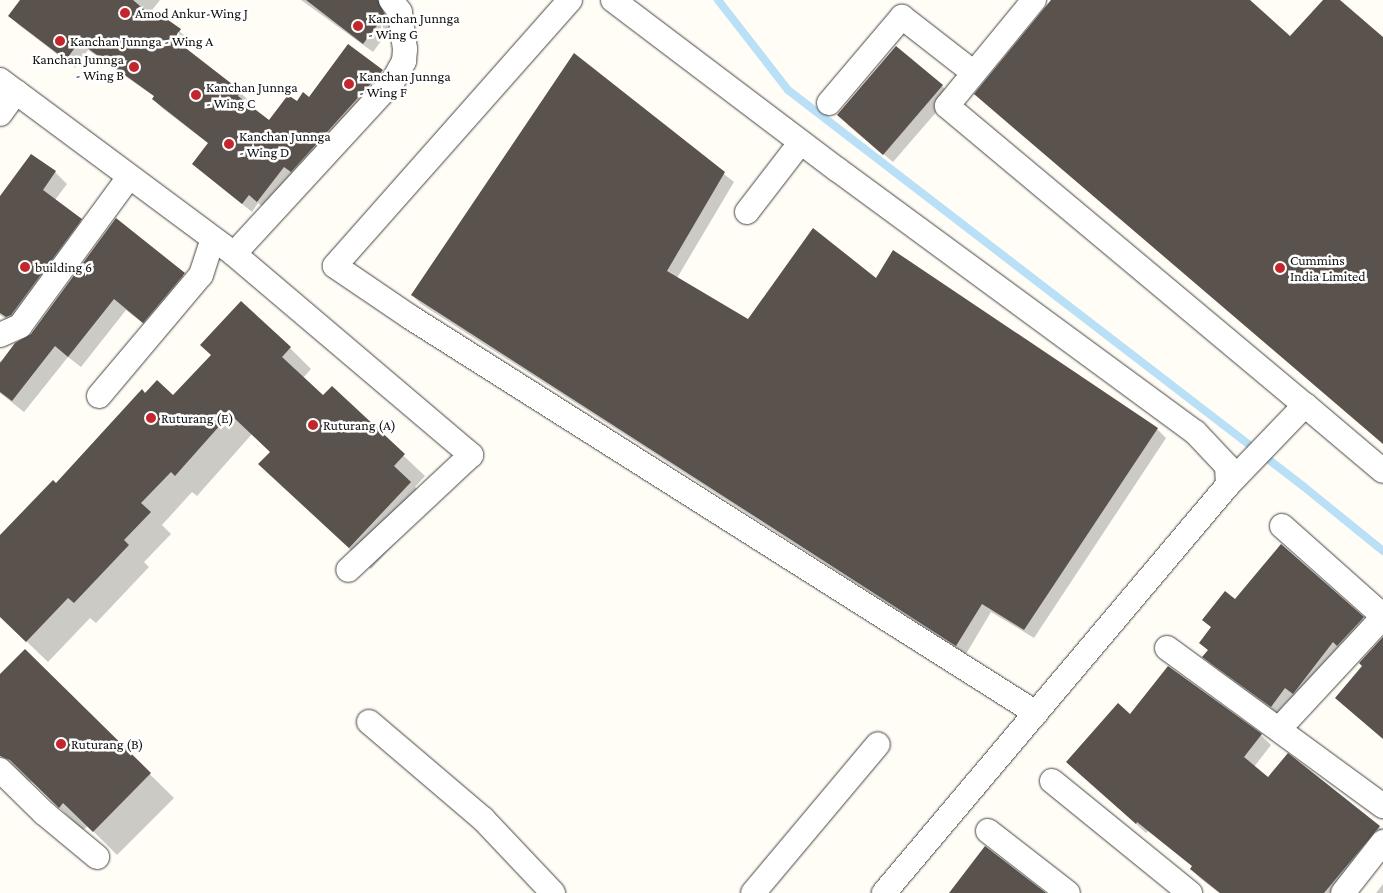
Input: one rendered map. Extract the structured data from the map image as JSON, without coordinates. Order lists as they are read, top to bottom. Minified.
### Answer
{"places":["Amod Ankur-Wing J","Kanchan Junnga - Wing G","Kanchan Junnga - Wing A","Kanchan Junnga - Wing B","Kanchan Junnga - Wing F","Kanchan Junnga - Wing C","Kanchan Junnga - Wing D","building 6","Cummins India Limited","Ruturang (E)","Ruturang (A)","Ruturang (B)"]}
